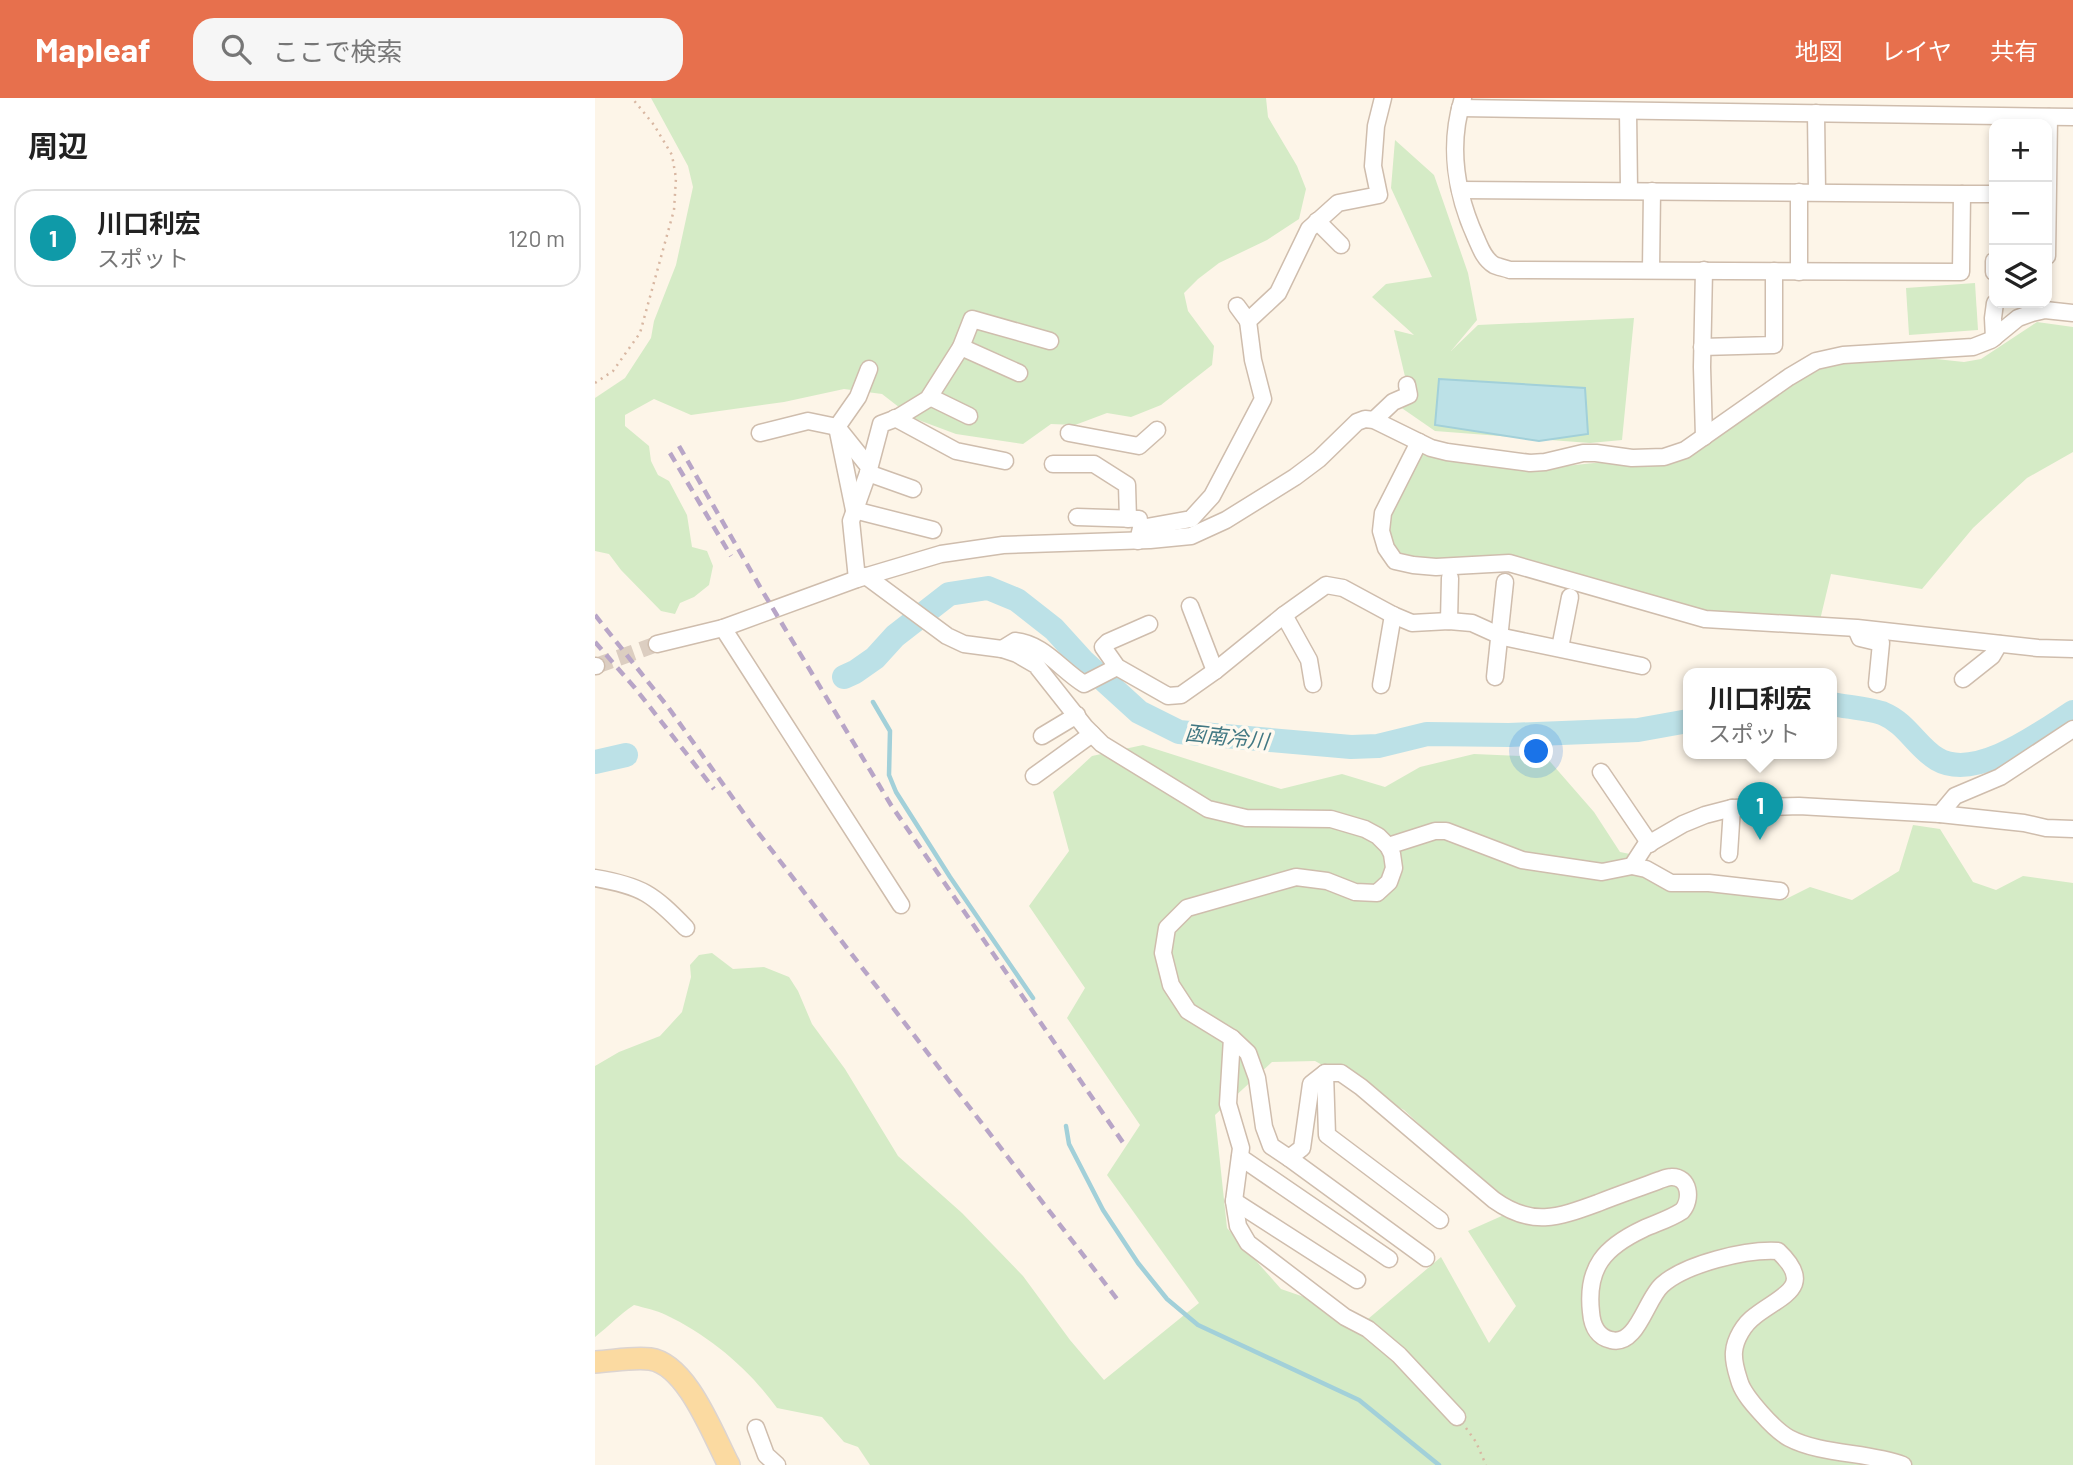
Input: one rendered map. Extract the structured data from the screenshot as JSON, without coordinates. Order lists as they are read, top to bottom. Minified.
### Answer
{"water":["函南冷川"],"page":{"header":"Mapleaf","search":"ここで検索","nav":["地図","レイヤ","共有"],"heading":"周辺","map_buttons":["+","−"],"list":[{"mark":"1","name":"川口利宏","note":"スポット","value":"120 m"}],"popup":["川口利宏","スポット"],"pins":"1"}}
